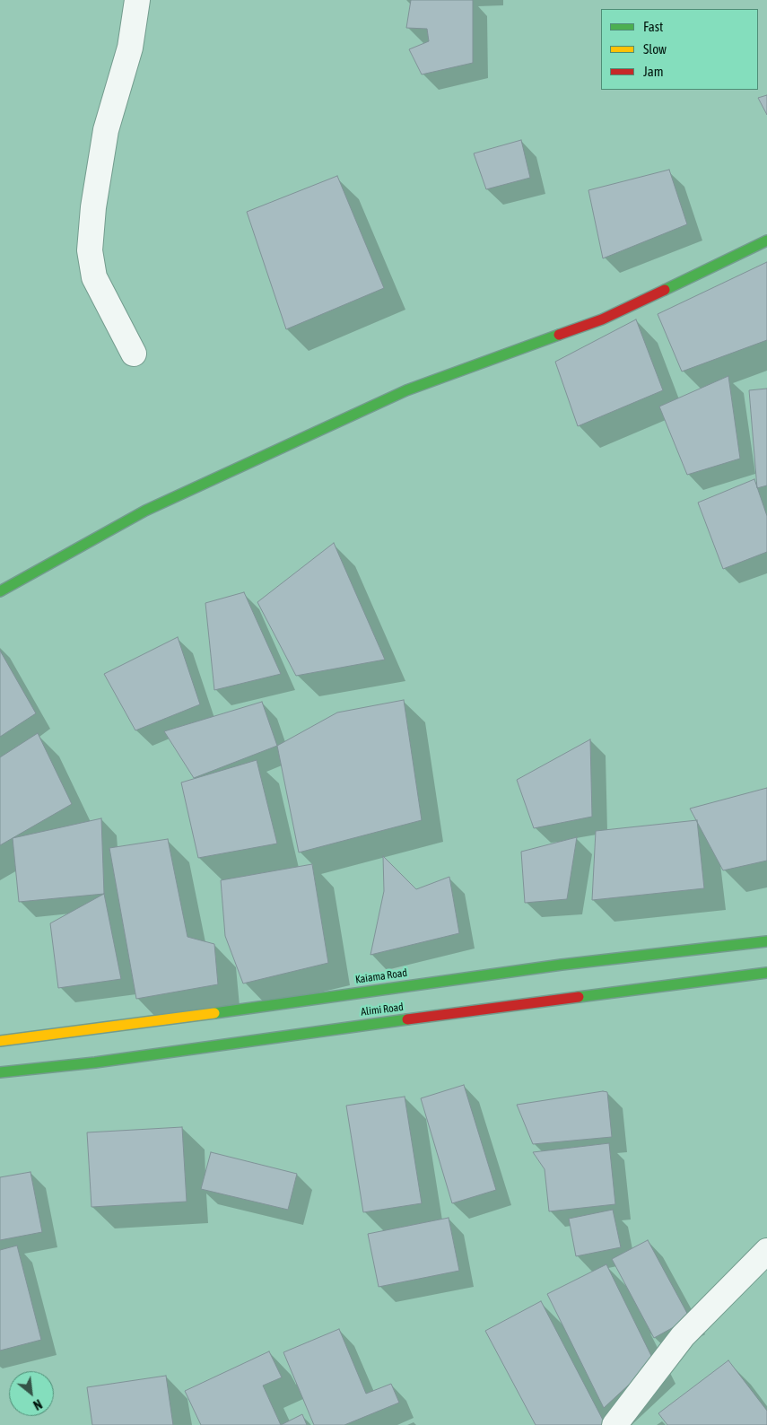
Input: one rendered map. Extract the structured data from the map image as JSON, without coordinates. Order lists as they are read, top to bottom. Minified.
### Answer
{"streets":{"main road":["Kaiama Road","Alimi Road"]},"legend":["Fast","Slow","Jam"],"north":"bottom right"}
